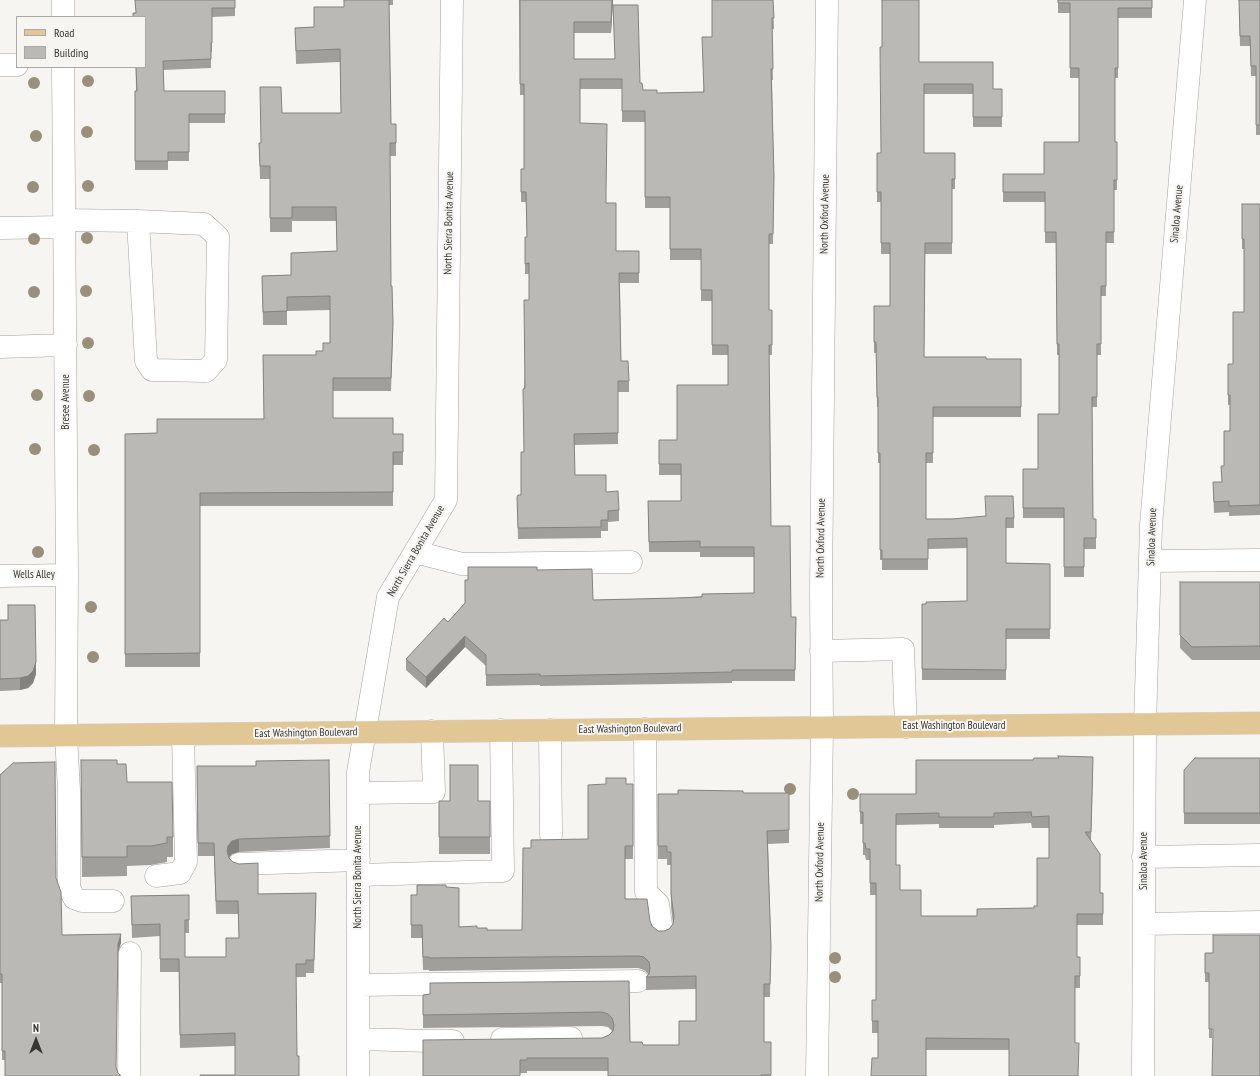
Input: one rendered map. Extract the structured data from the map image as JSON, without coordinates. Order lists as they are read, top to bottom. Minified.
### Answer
{"streets":{"main road":["East Washington Boulevard"],"street":["North Oxford Avenue","Sinaloa Avenue","North Sierra Bonita Avenue","Bresee Avenue","Wells Alley"]},"crossings":[["North Oxford Avenue","East Washington Boulevard"],["Sinaloa Avenue","East Washington Boulevard"],["North Sierra Bonita Avenue","East Washington Boulevard"],["Bresee Avenue","Wells Alley"],["Bresee Avenue","East Washington Boulevard"]],"legend":["Road","Building"],"north":"top"}
